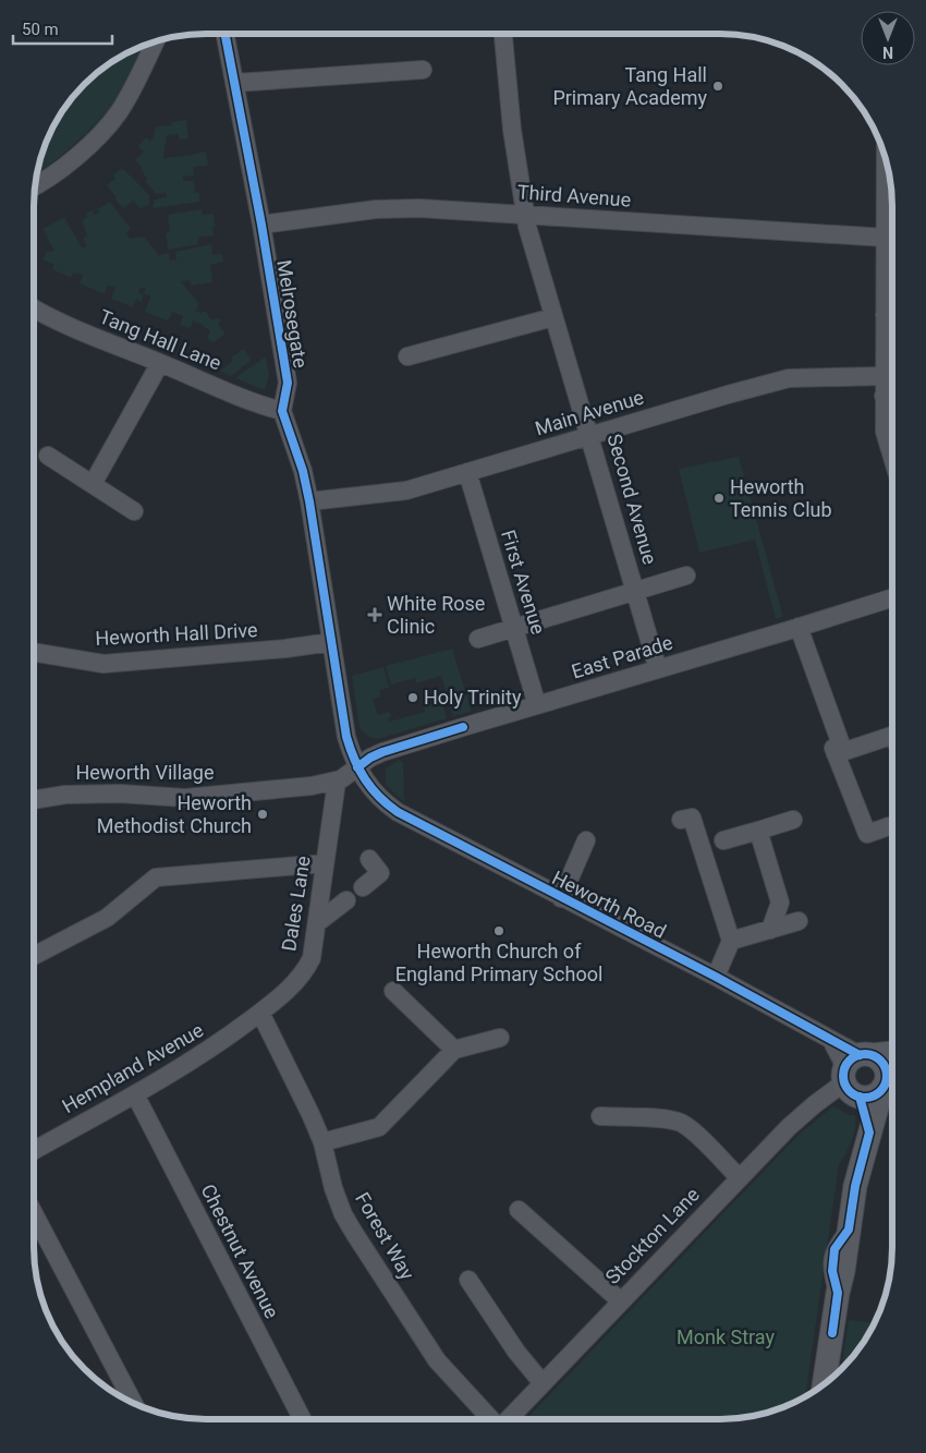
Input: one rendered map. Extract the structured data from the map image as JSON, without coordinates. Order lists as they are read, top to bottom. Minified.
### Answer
{"streets":{"street":["Third Avenue","Melrosegate","Tang Hall Lane","Main Avenue","Second Avenue","First Avenue","Heworth Hall Drive","East Parade","Heworth Village","Dales Lane","Heworth Road","Hempland Avenue","Forest Way","Stockton Lane","Chestnut Avenue"]},"crossings":[["Third Avenue","Melrosegate"],["Third Avenue","Second Avenue"],["Melrosegate","Tang Hall Lane"],["Main Avenue","Second Avenue"],["Main Avenue","First Avenue"],["Second Avenue","East Parade"],["First Avenue","East Parade"],["East Parade","Heworth Village"],["East Parade","Heworth Road"],["Heworth Village","Dales Lane"],["Heworth Village","Heworth Road"],["Dales Lane","Hempland Avenue"],["Dales Lane","Forest Way"],["Heworth Road","Stockton Lane"],["Hempland Avenue","Forest Way"],["Hempland Avenue","Chestnut Avenue"]],"parks":["Monk Stray"],"places":{"other":["Tang Hall Primary Academy","Heworth Tennis Club","Holy Trinity","Heworth Methodist Church","Heworth Church of England Primary School"],"health":["White Rose Clinic"]},"scale_bar":"50 m","north":"bottom"}
